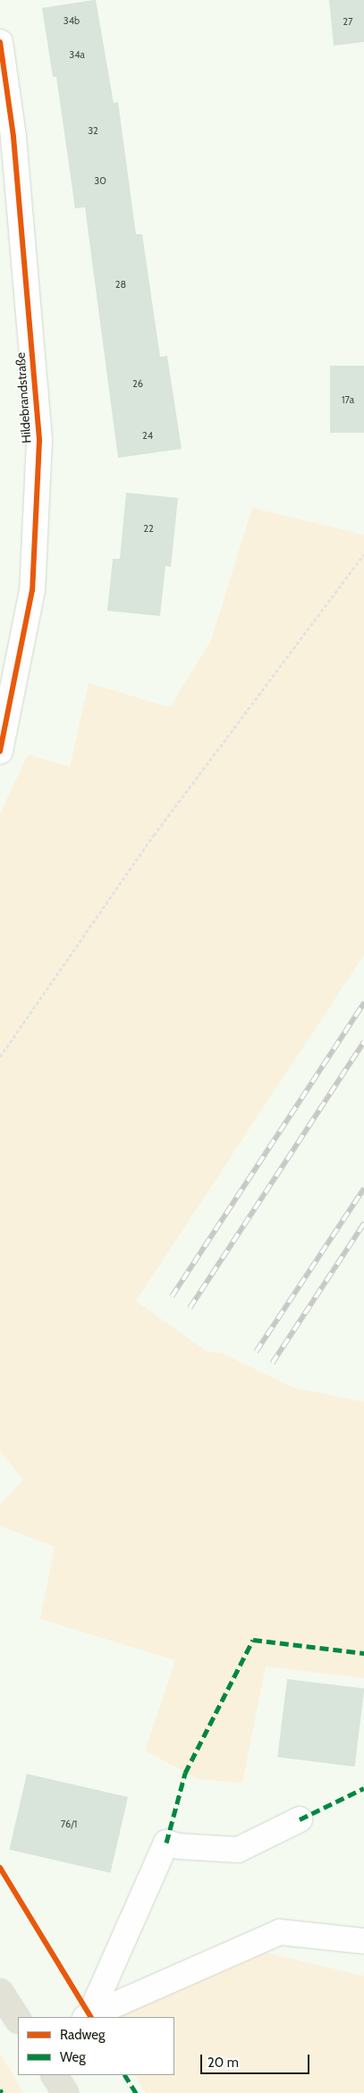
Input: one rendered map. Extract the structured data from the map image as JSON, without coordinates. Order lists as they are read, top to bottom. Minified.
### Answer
{"streets":{"street":["Hildebrandstraße"]},"house_numbers":["34b","27","34a","32","30","28","26","17a","24","22","76/1"],"legend":["Radweg","Weg"],"scale_bar":"20 m"}
